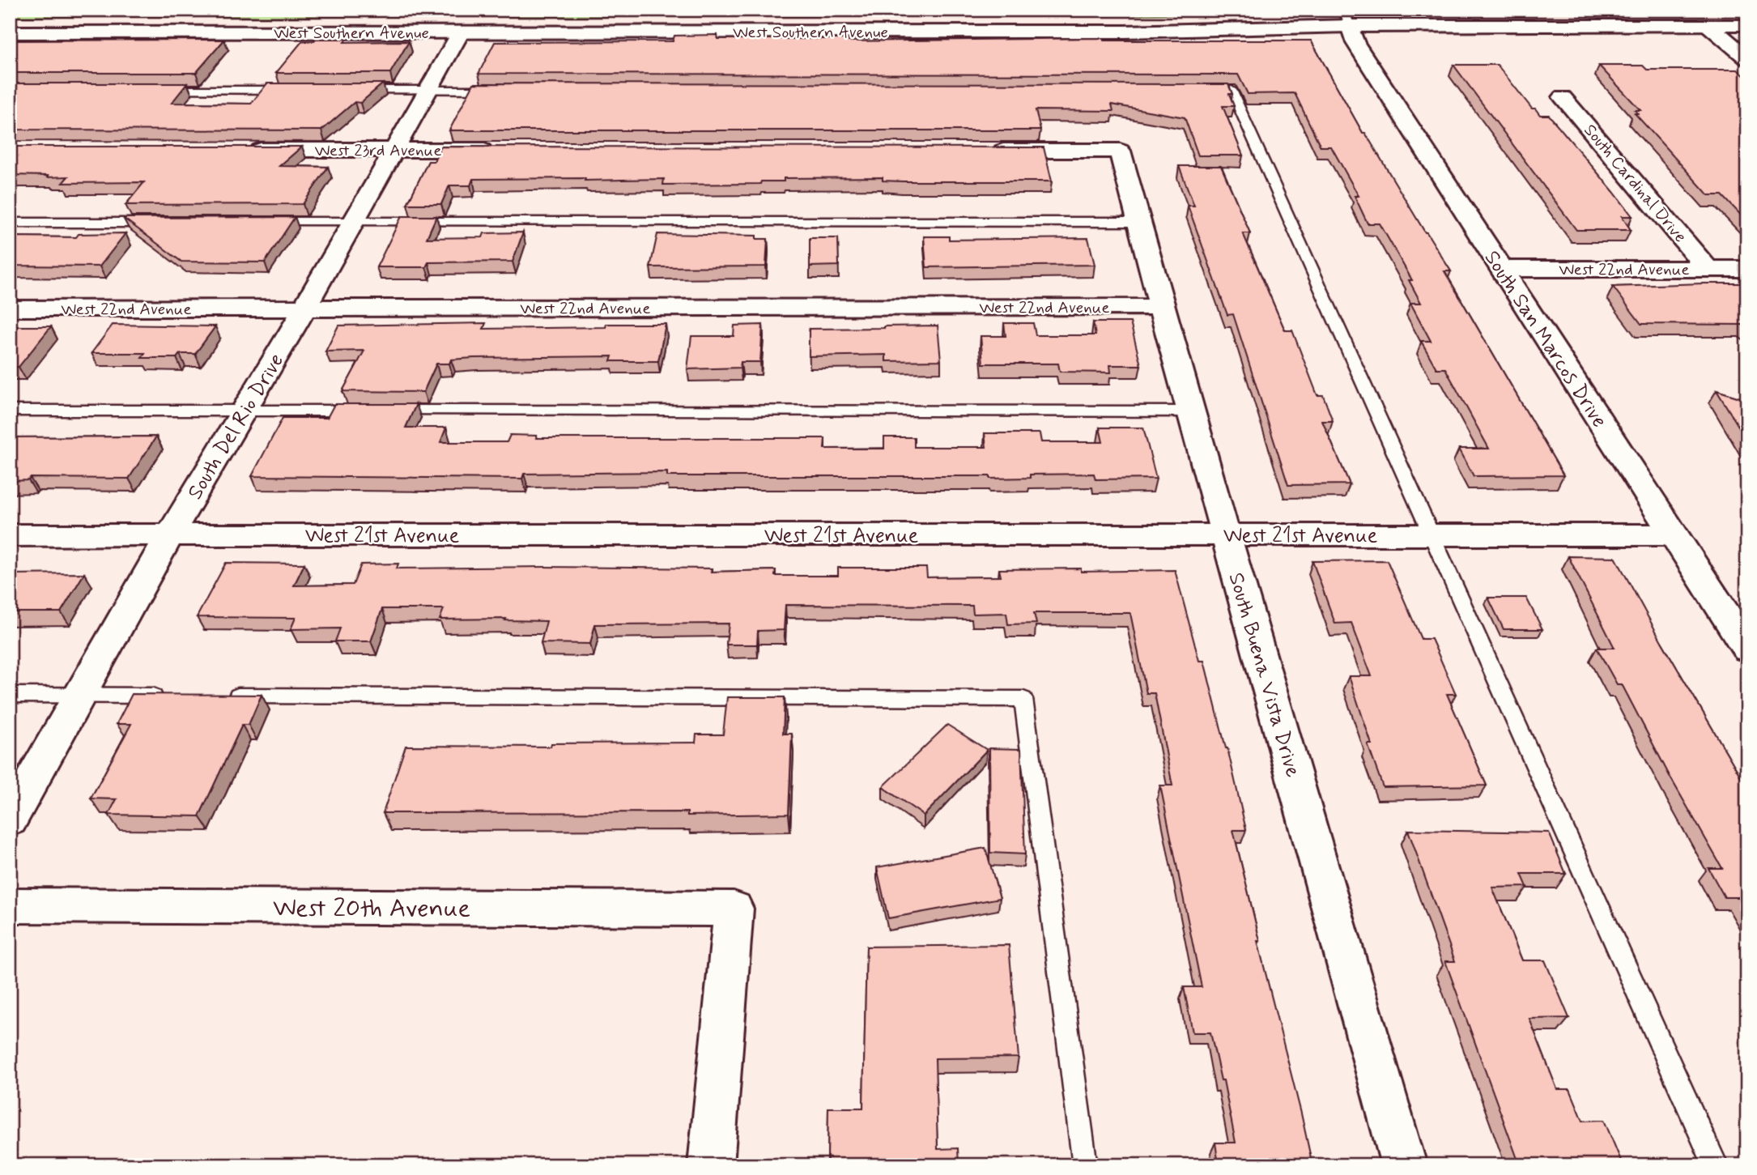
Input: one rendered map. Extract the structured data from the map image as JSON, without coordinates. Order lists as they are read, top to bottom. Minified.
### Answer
{"streets":{"street":["West Southern Avenue","West 23rd Avenue","South Cardinal Drive","West 22nd Avenue","South San Marcos Drive","South Del Rio Drive","West 21st Avenue","South Buena Vista Drive","West 20th Avenue"]},"crossings":[["West Southern Avenue","South San Marcos Drive"],["West Southern Avenue","South Del Rio Drive"],["West 23rd Avenue","South Del Rio Drive"],["South Cardinal Drive","West 22nd Avenue"],["West 22nd Avenue","South San Marcos Drive"],["West 22nd Avenue","South Del Rio Drive"],["West 22nd Avenue","South Buena Vista Drive"],["South San Marcos Drive","West 21st Avenue"],["South Del Rio Drive","West 21st Avenue"],["West 21st Avenue","South Buena Vista Drive"]]}
